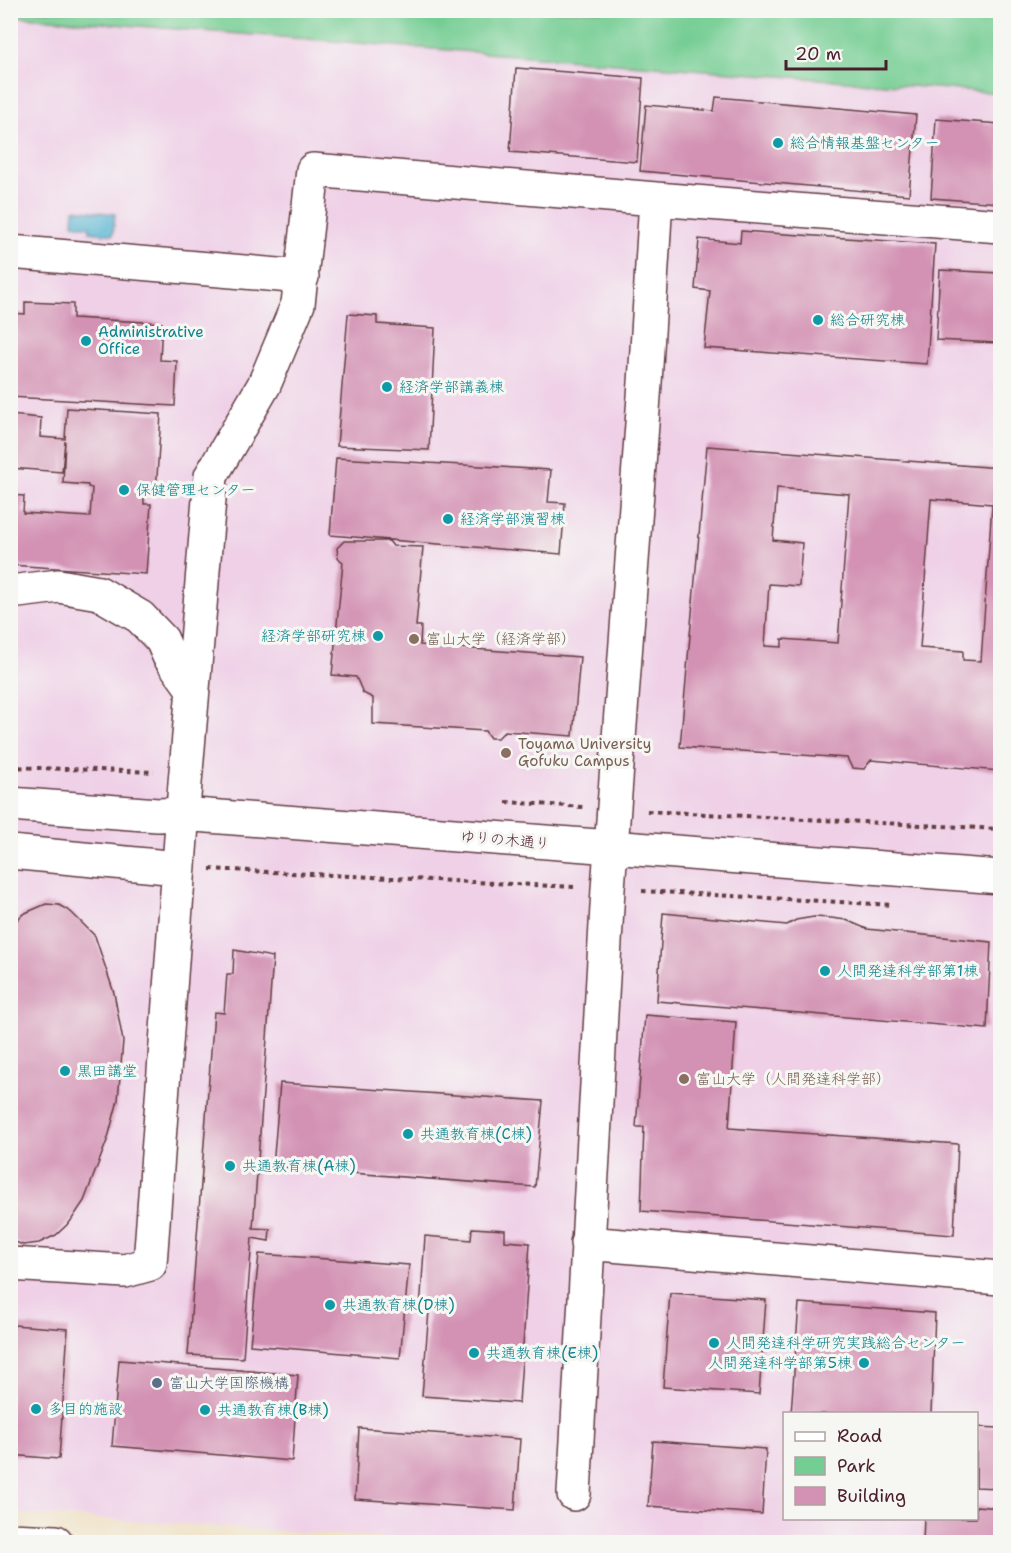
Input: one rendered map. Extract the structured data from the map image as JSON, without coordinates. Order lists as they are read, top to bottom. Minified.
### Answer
{"streets":{"street":["ゆりの木通り"]},"places":["総合情報基盤センター","総合研究棟","Administrative Office","経済学部講義棟","保健管理センター","経済学部演習棟","経済学部研究棟","富山大学（経済学部）","Toyama University Gofuku Campus","人間発達科学部第1棟","黒田講堂","富山大学（人間発達科学部）","共通教育棟(C棟)","共通教育棟(A棟)","共通教育棟(D棟)","人間発達科学研究実践総合センター","共通教育棟(E棟)","人間発達科学部第5棟","富山大学国際機構","多目的施設","共通教育棟(B棟)"],"legend":["Road","Park","Building"],"scale_bar":"20 m"}
